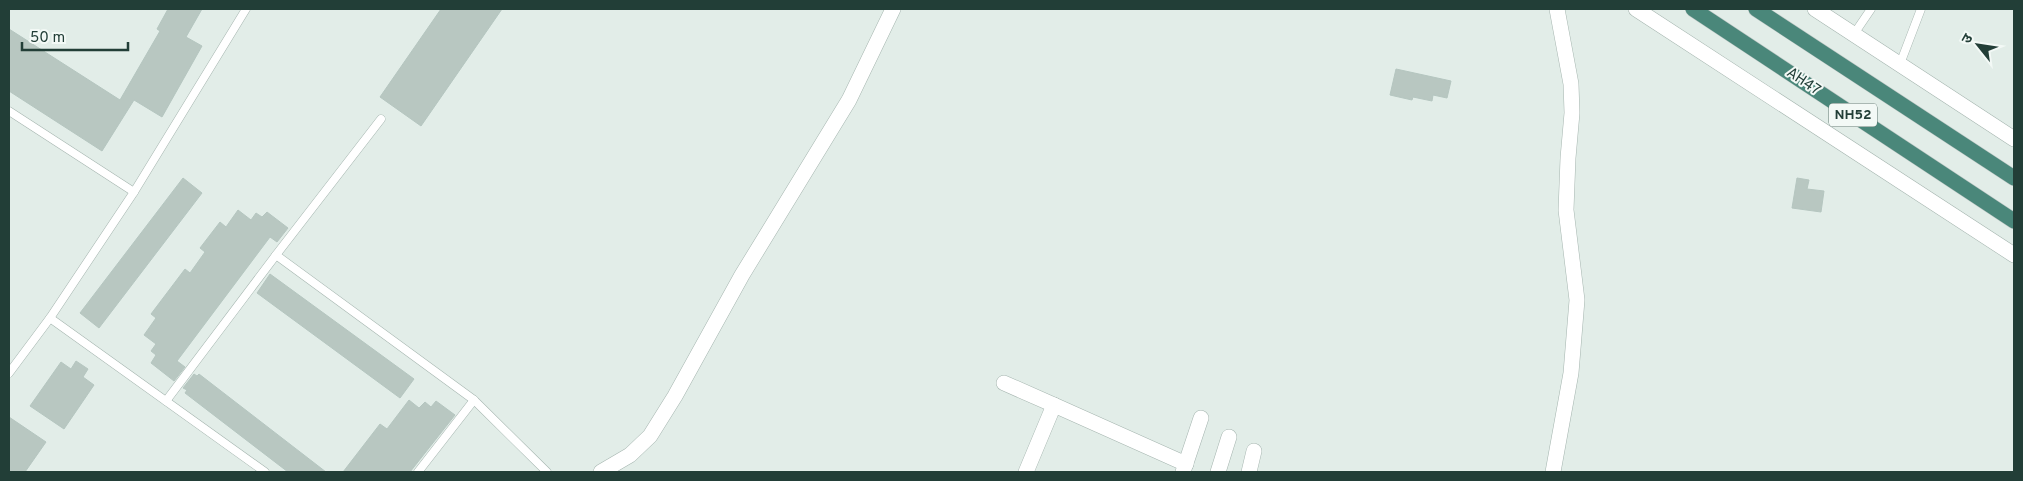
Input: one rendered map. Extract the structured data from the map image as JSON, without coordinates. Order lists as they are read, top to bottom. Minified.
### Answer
{"streets":{"highway":["AH47","NH52"]},"scale_bar":"50 m","north":"top left"}
